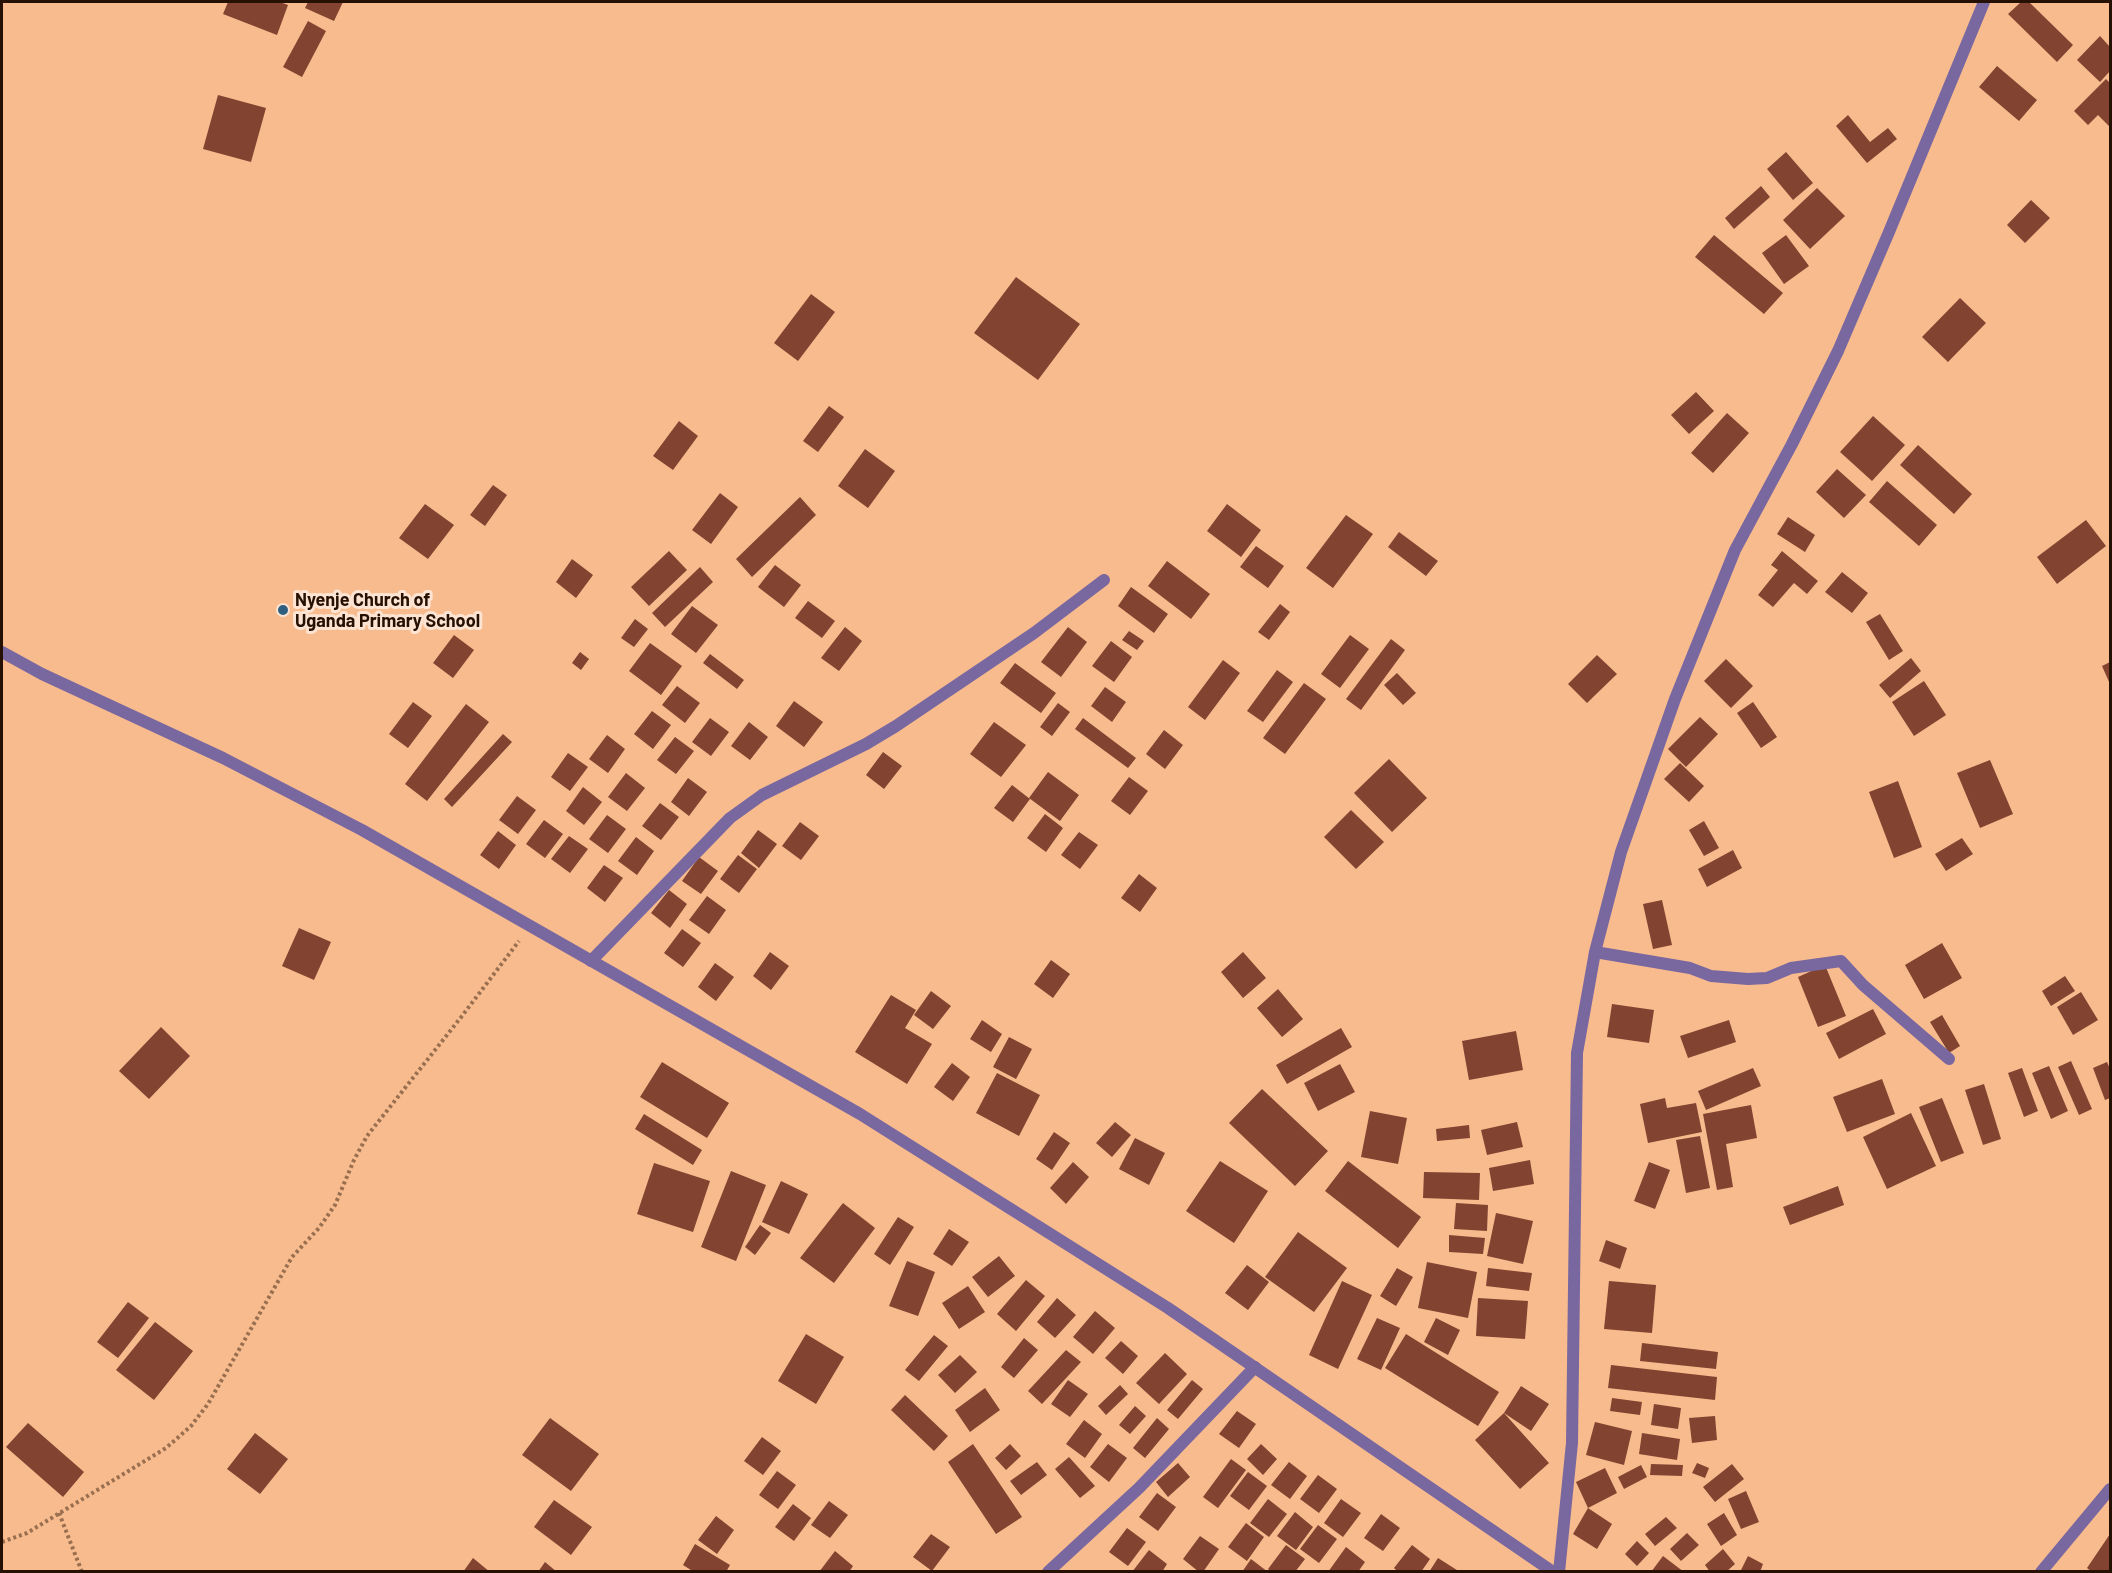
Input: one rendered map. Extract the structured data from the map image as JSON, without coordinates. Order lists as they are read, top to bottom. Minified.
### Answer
{"places":["Nyenje Church of Uganda Primary School"]}
